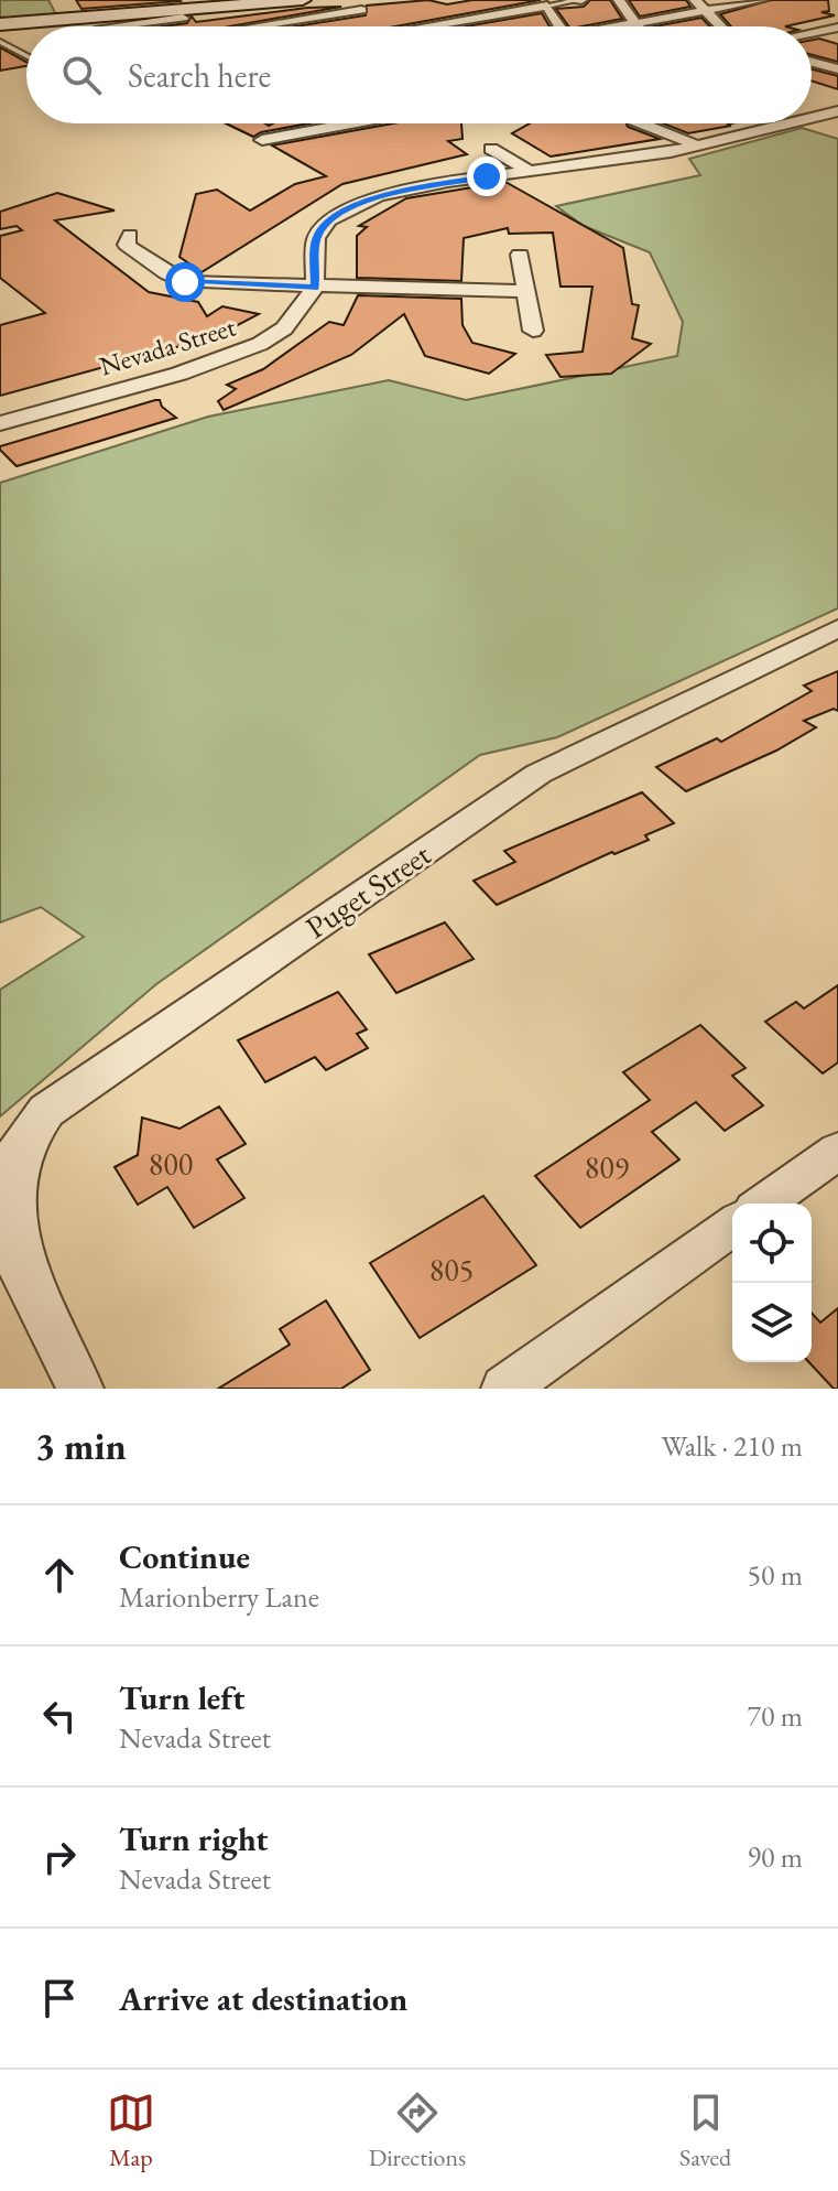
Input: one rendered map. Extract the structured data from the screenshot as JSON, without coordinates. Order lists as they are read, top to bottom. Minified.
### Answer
{"streets":{"street":["Nevada Street","Puget Street"]},"house_numbers":["800","809","805"],"page":{"search":"Search here","heading":["3 min","Walk · 210 m"],"list":[["Continue","Marionberry Lane","50 m"],["Turn left","Nevada Street","70 m"],["Turn right","Nevada Street","90 m"],"Arrive at destination"],"nav":["Map","Directions","Saved"]}}
